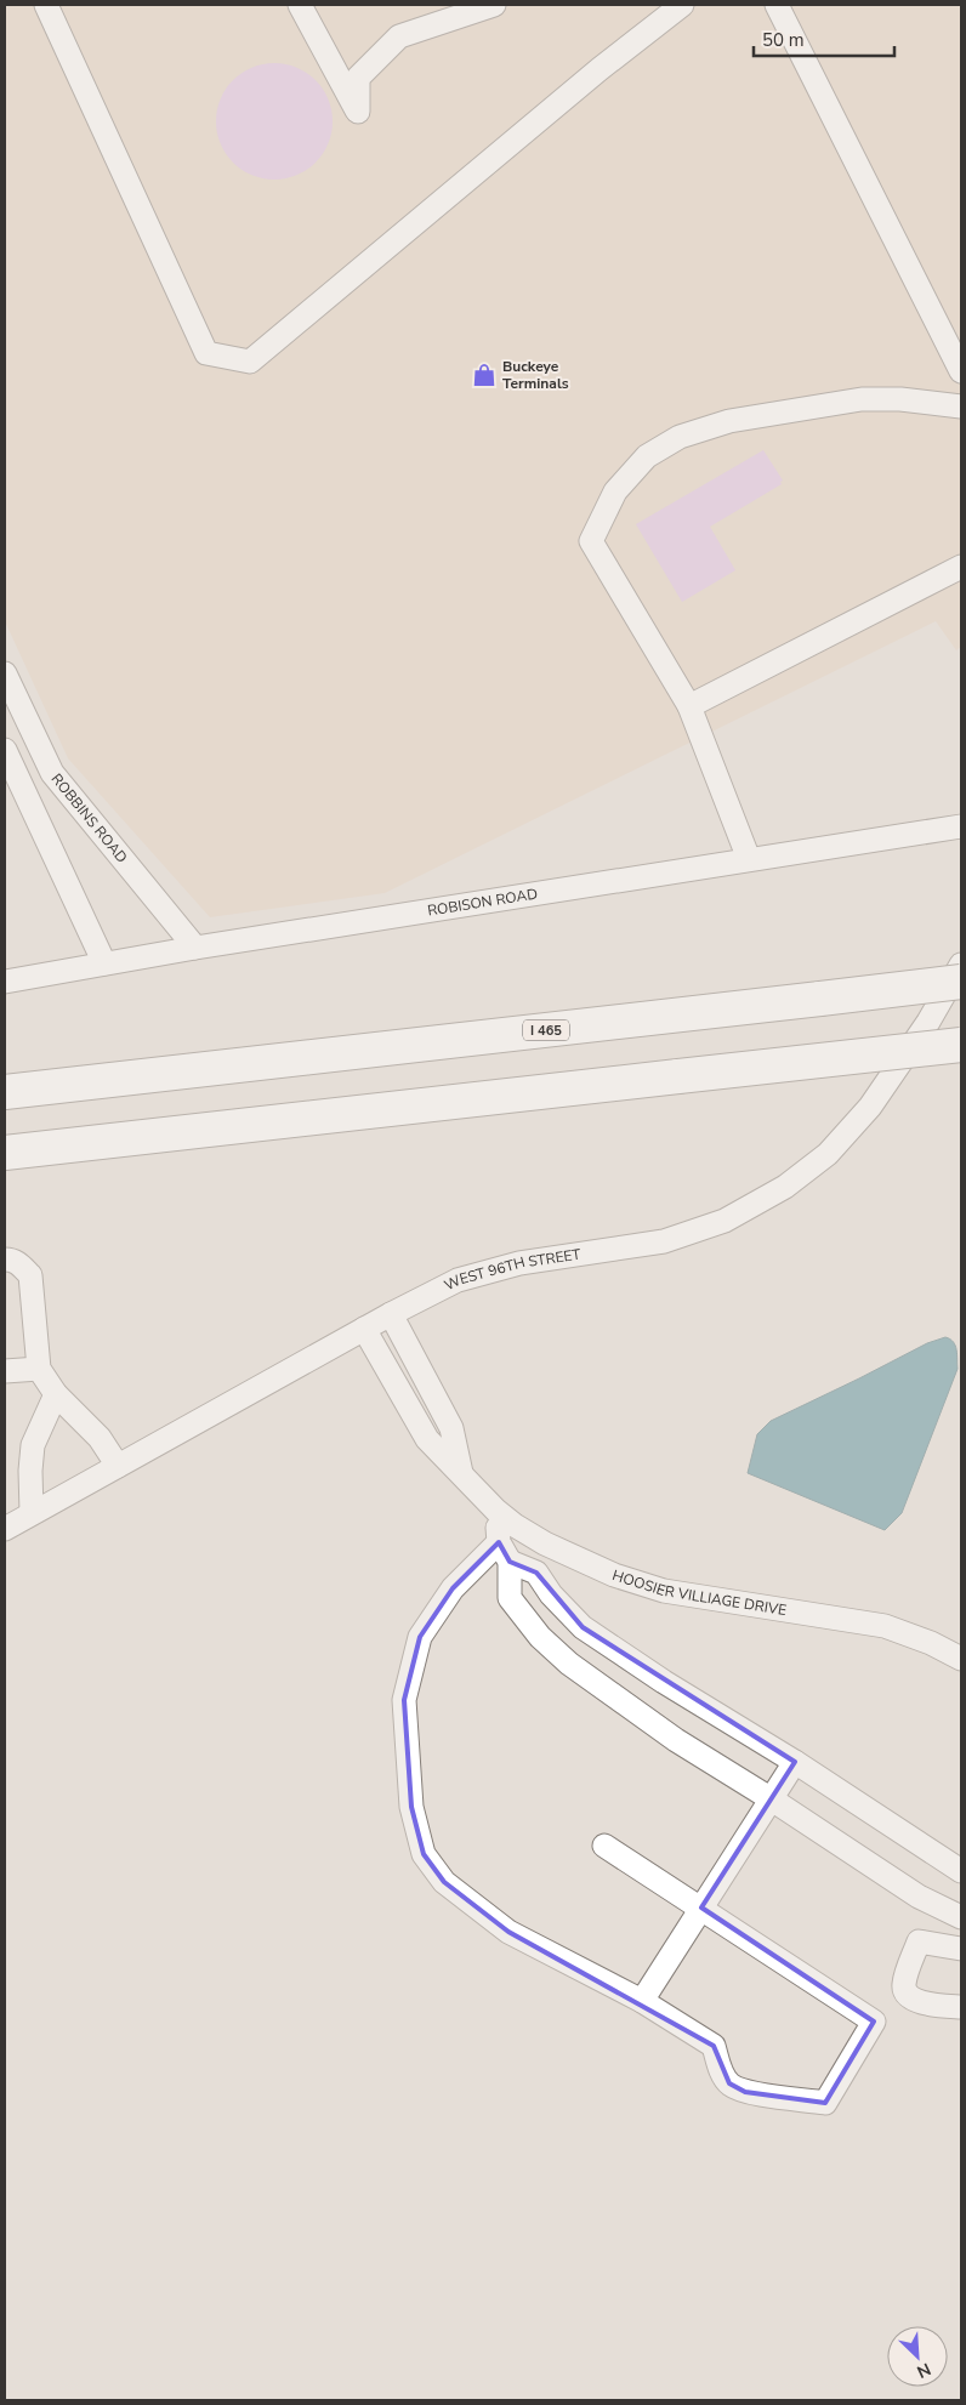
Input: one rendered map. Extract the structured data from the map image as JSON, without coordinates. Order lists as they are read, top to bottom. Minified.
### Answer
{"streets":{"highway":["I 465"],"street":["ROBBINS ROAD","ROBISON ROAD","WEST 96TH STREET","HOOSIER VILLIAGE DRIVE"]},"crossings":[["ROBBINS ROAD","ROBISON ROAD"],["WEST 96TH STREET","HOOSIER VILLIAGE DRIVE"]],"places":{"shop":["Buckeye Terminals"]},"scale_bar":"50 m","north":"bottom right"}
